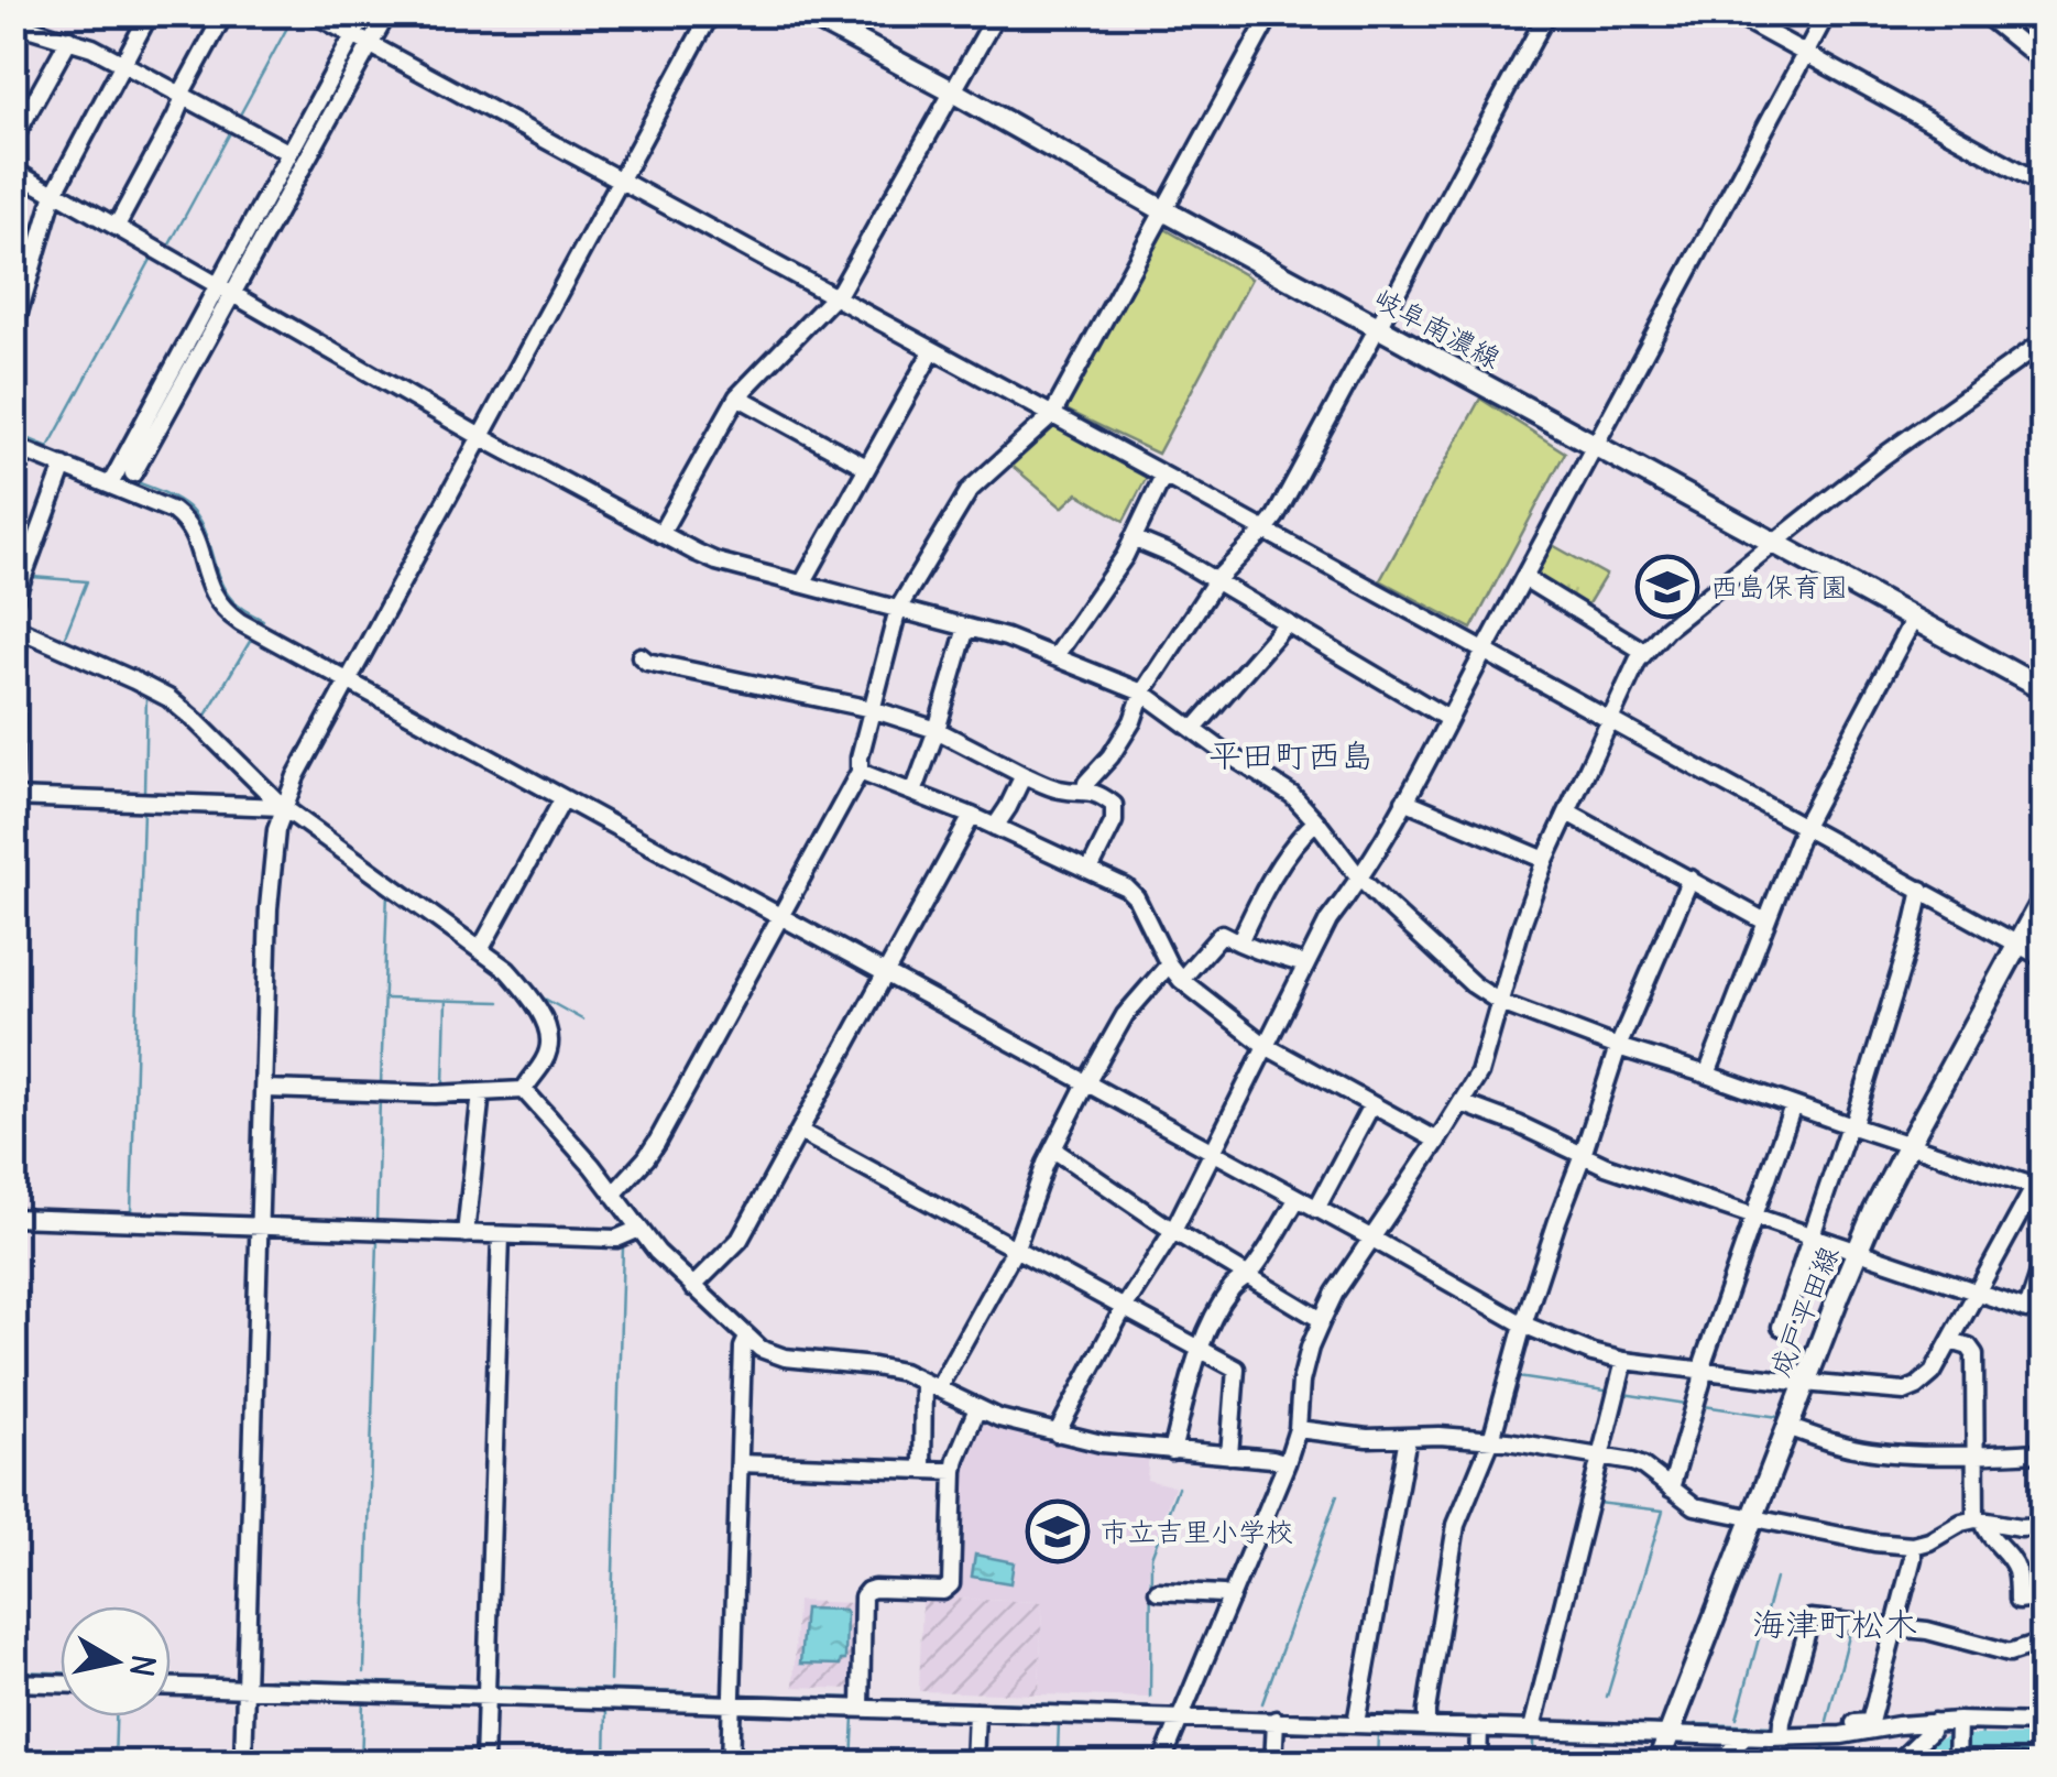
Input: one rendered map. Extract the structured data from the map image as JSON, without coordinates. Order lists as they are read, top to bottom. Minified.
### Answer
{"streets":{"main road":["岐阜南濃線","成戸平田線"]},"districts":["平田町西島","海津町松木"],"places":{"school or university":["西島保育園","市立吉里小学校"]},"north":"right"}
